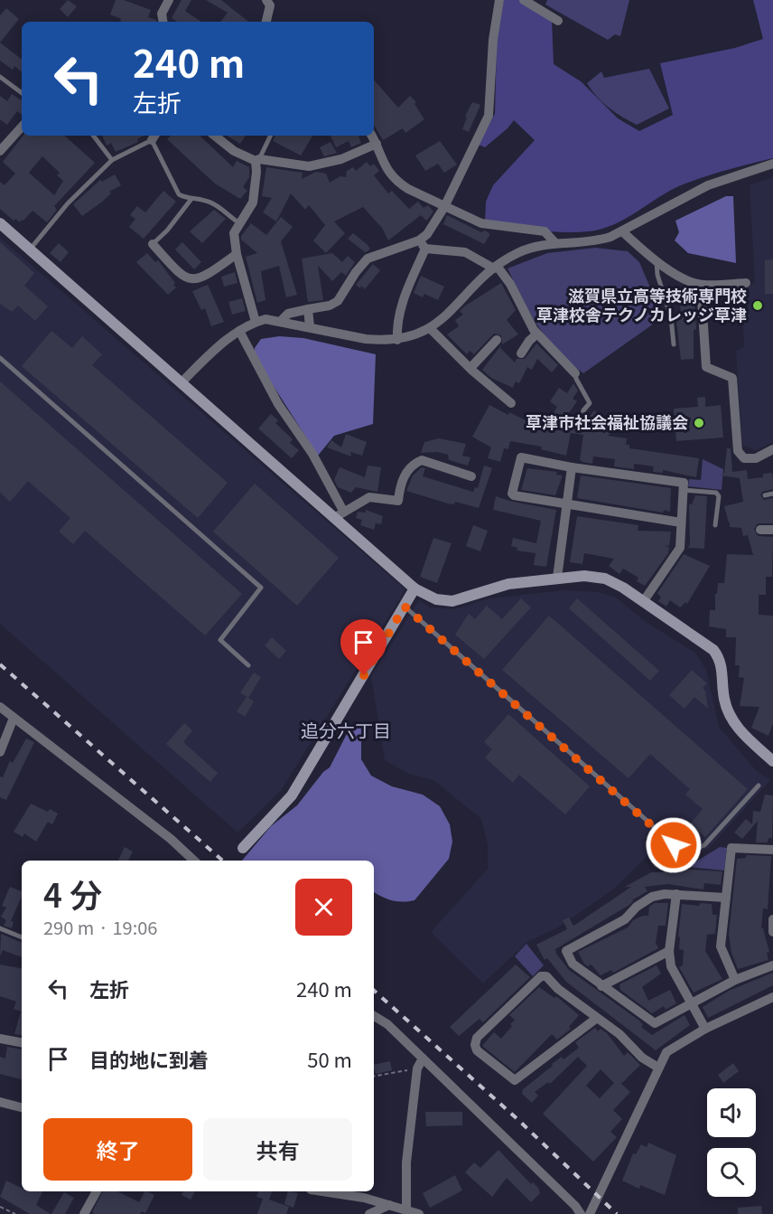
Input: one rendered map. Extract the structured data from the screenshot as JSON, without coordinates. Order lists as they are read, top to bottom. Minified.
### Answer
{"districts":["追分六丁目"],"places":["滋賀県立高等技術専門校 草津校舎テクノカレッジ草津","草津市社会福祉協議会"],"page":{"turn":["240 m","左折"],"heading":["4 分","290 m · 19:06"],"list":[{"name":"左折","value":"240 m"},{"name":"目的地に到着","value":"50 m"}],"buttons":["終了","共有"]}}
